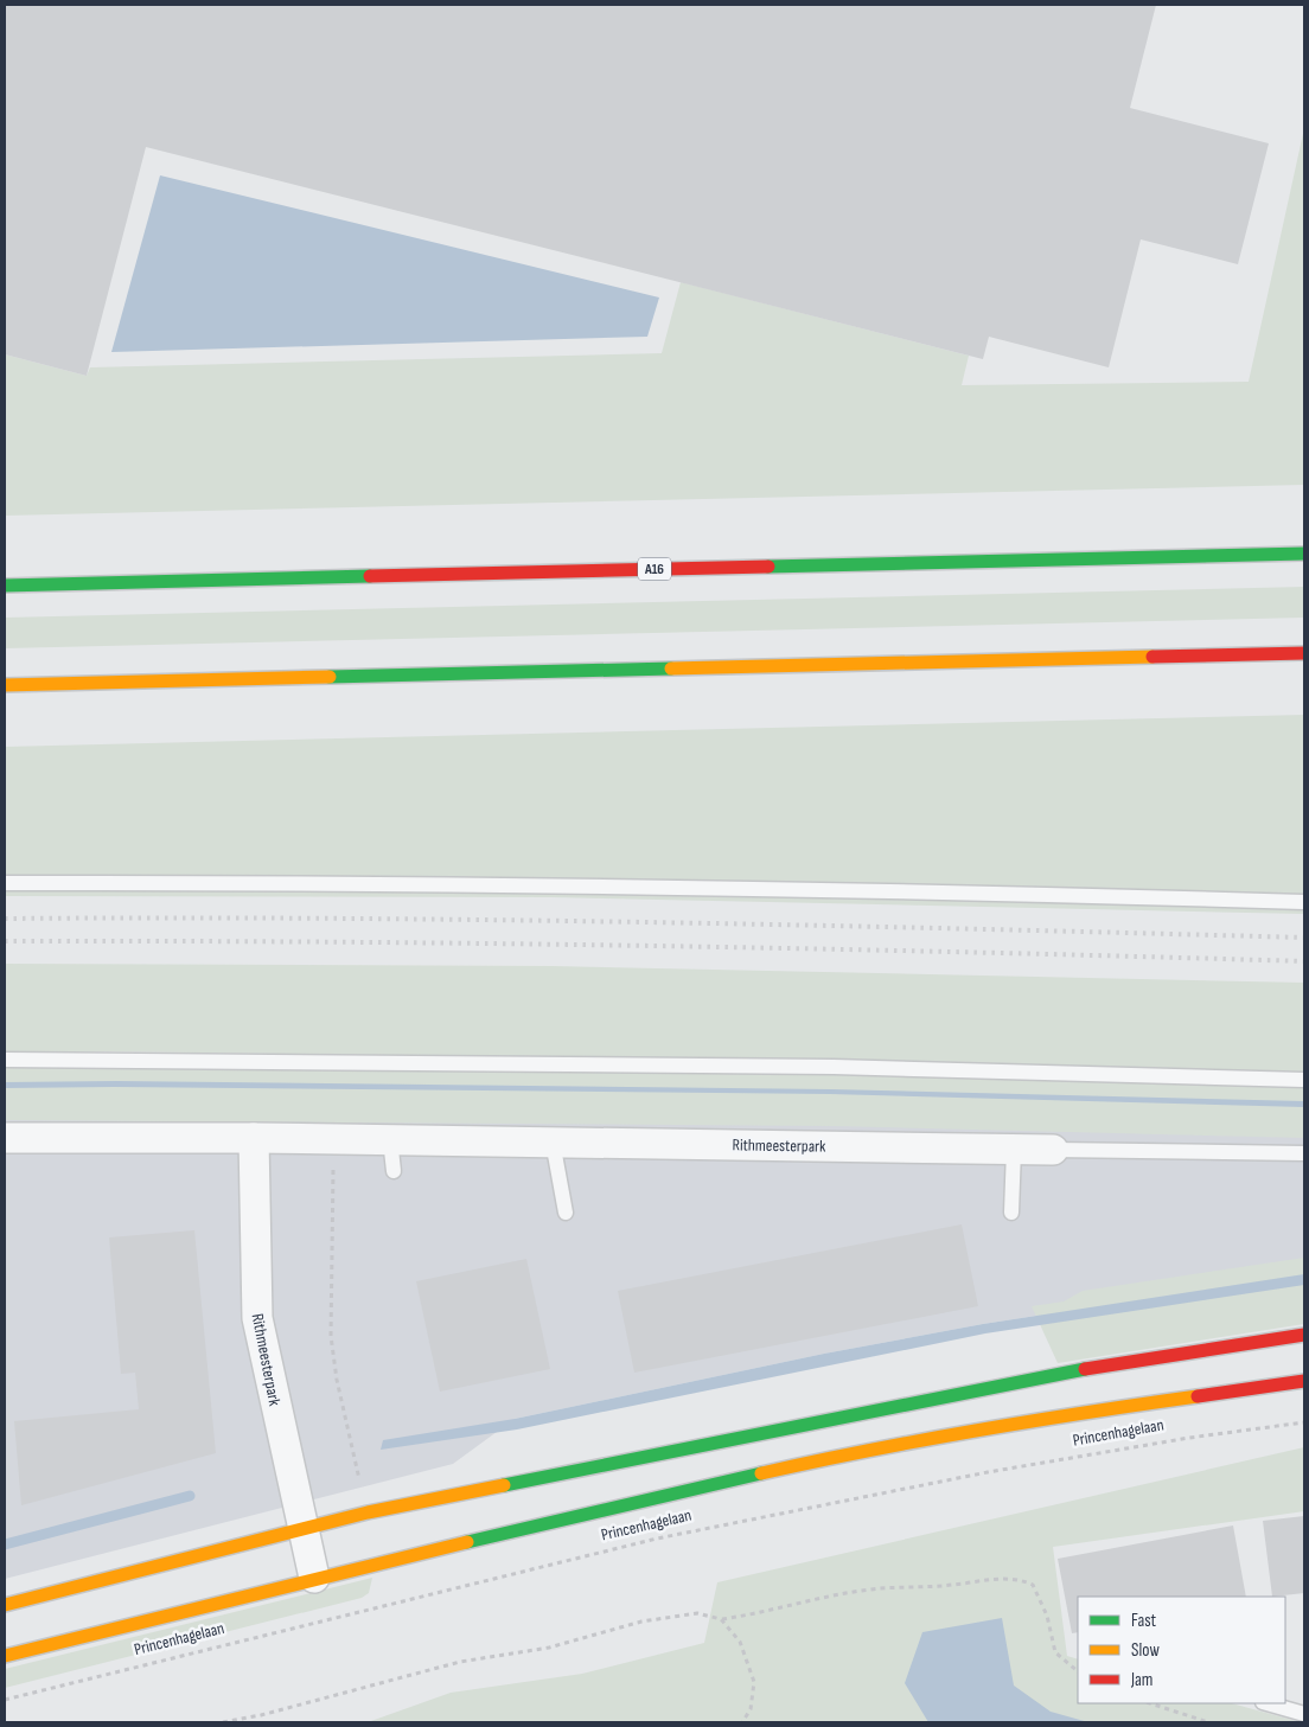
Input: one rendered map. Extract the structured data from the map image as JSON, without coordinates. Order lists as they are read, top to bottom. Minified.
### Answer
{"streets":{"main road":["A16","Princenhagelaan"],"street":["Rithmeesterpark"]},"crossings":[["Rithmeesterpark","Princenhagelaan"]],"legend":["Fast","Slow","Jam"]}
